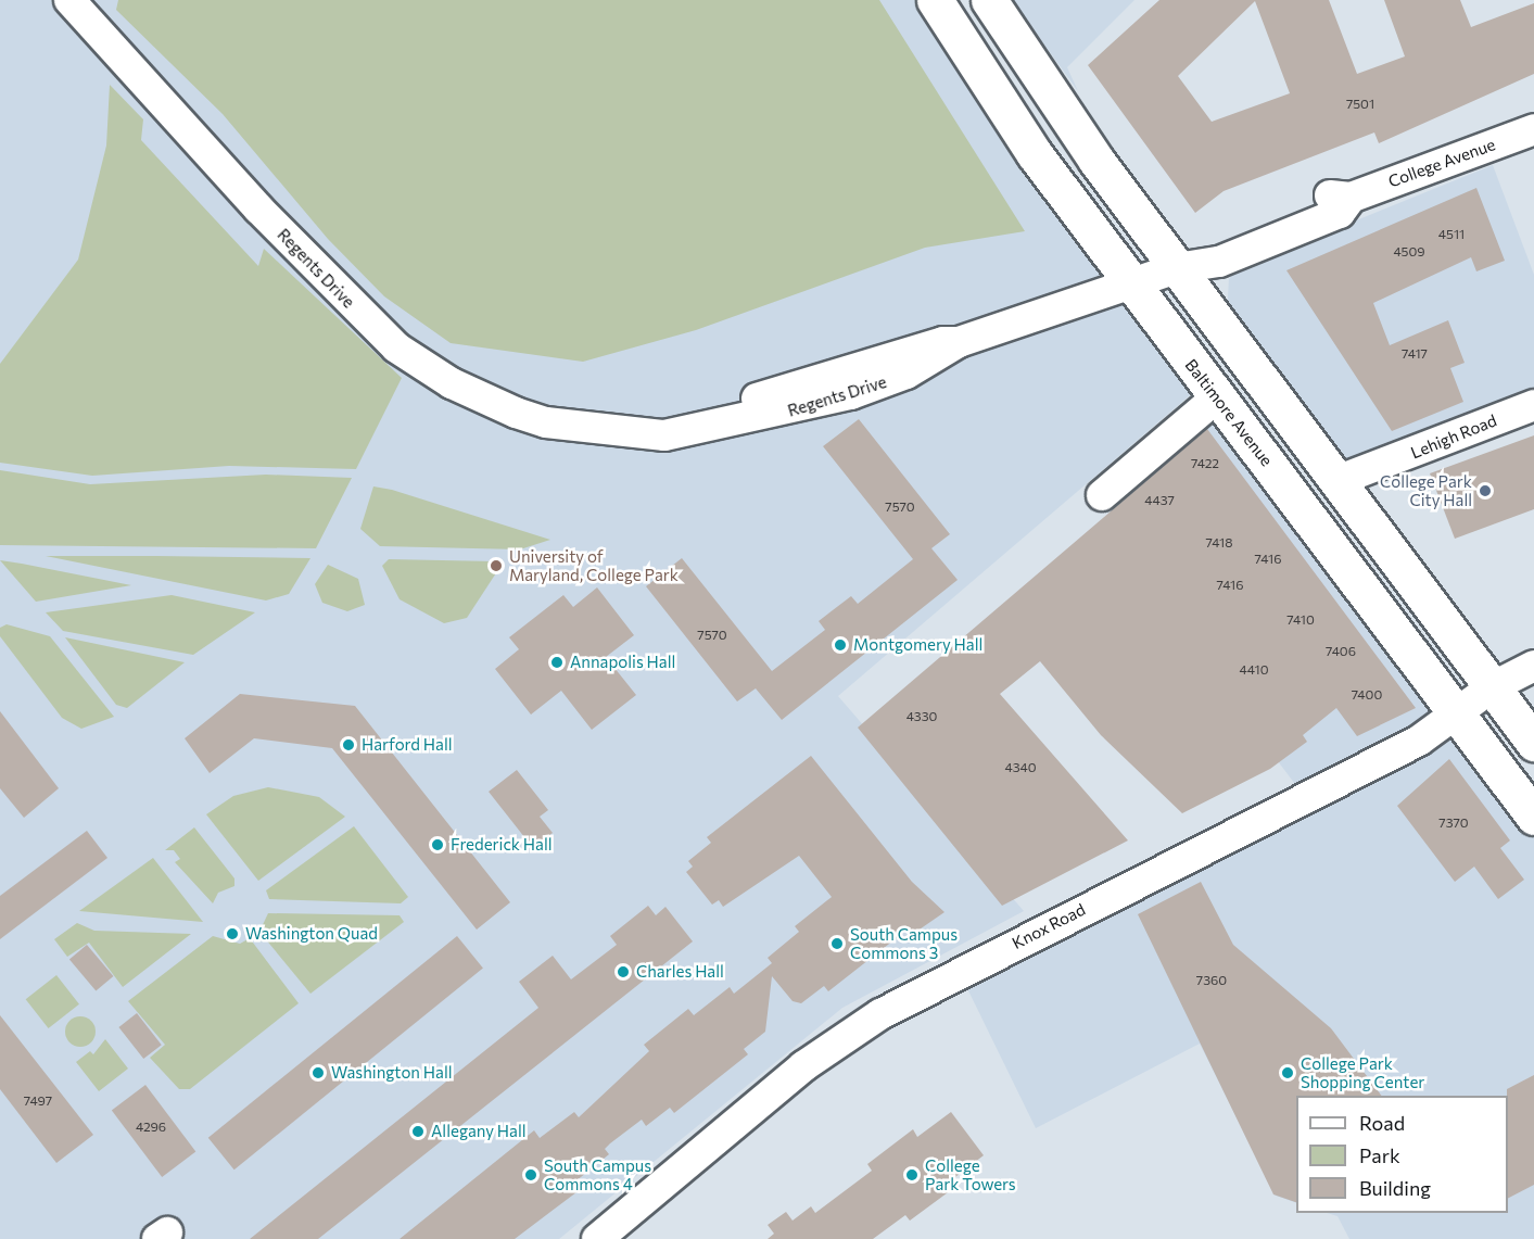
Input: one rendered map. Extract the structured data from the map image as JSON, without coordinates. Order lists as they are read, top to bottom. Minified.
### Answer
{"streets":{"main road":["Baltimore Avenue"],"street":["College Avenue","Regents Drive","Lehigh Road","Knox Road"]},"crossings":[["College Avenue","Regents Drive"],["Regents Drive","Baltimore Avenue"],["Baltimore Avenue","Knox Road"]],"places":["College Park City Hall","University of Maryland, College Park","Montgomery Hall","Annapolis Hall","Harford Hall","Frederick Hall","Washington Quad","South Campus Commons 3","Charles Hall","Washington Hall","College Park Shopping Center","Allegany Hall","South Campus Commons 4","College Park Towers"],"house_numbers":["7501","4511","4509","7417","7422","4437","7570","7418","7416","7416","7410","7570","7406","4410","7400","4330","4340","7370","7360","7497","4296"],"legend":["Road","Park","Building"]}
